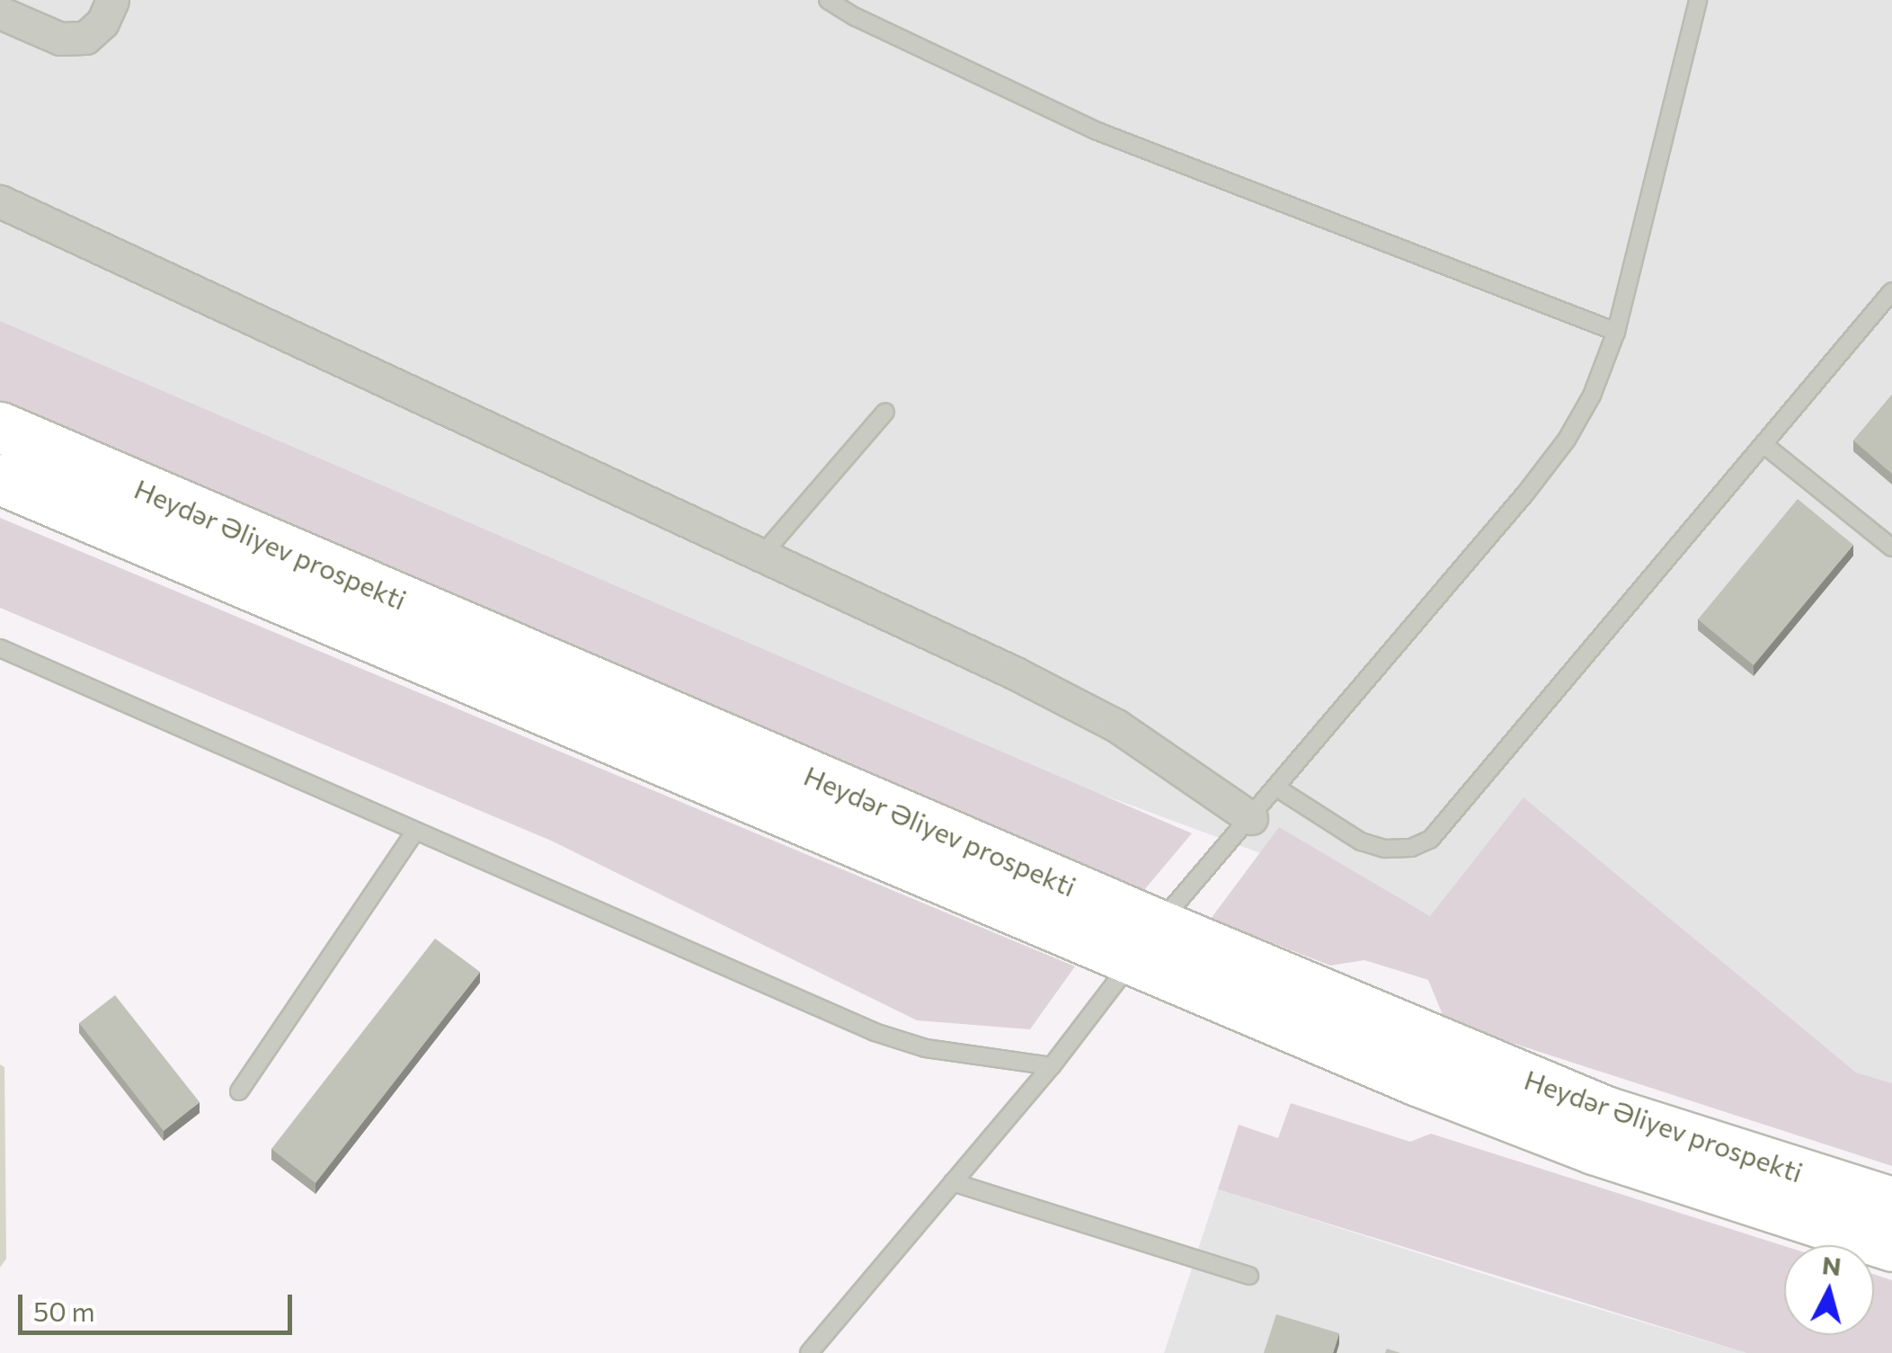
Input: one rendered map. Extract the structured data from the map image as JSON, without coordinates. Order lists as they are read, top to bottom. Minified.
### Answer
{"streets":{"main road":["Heydər Əliyev prospekti"]},"scale_bar":"50 m","north":"top"}
